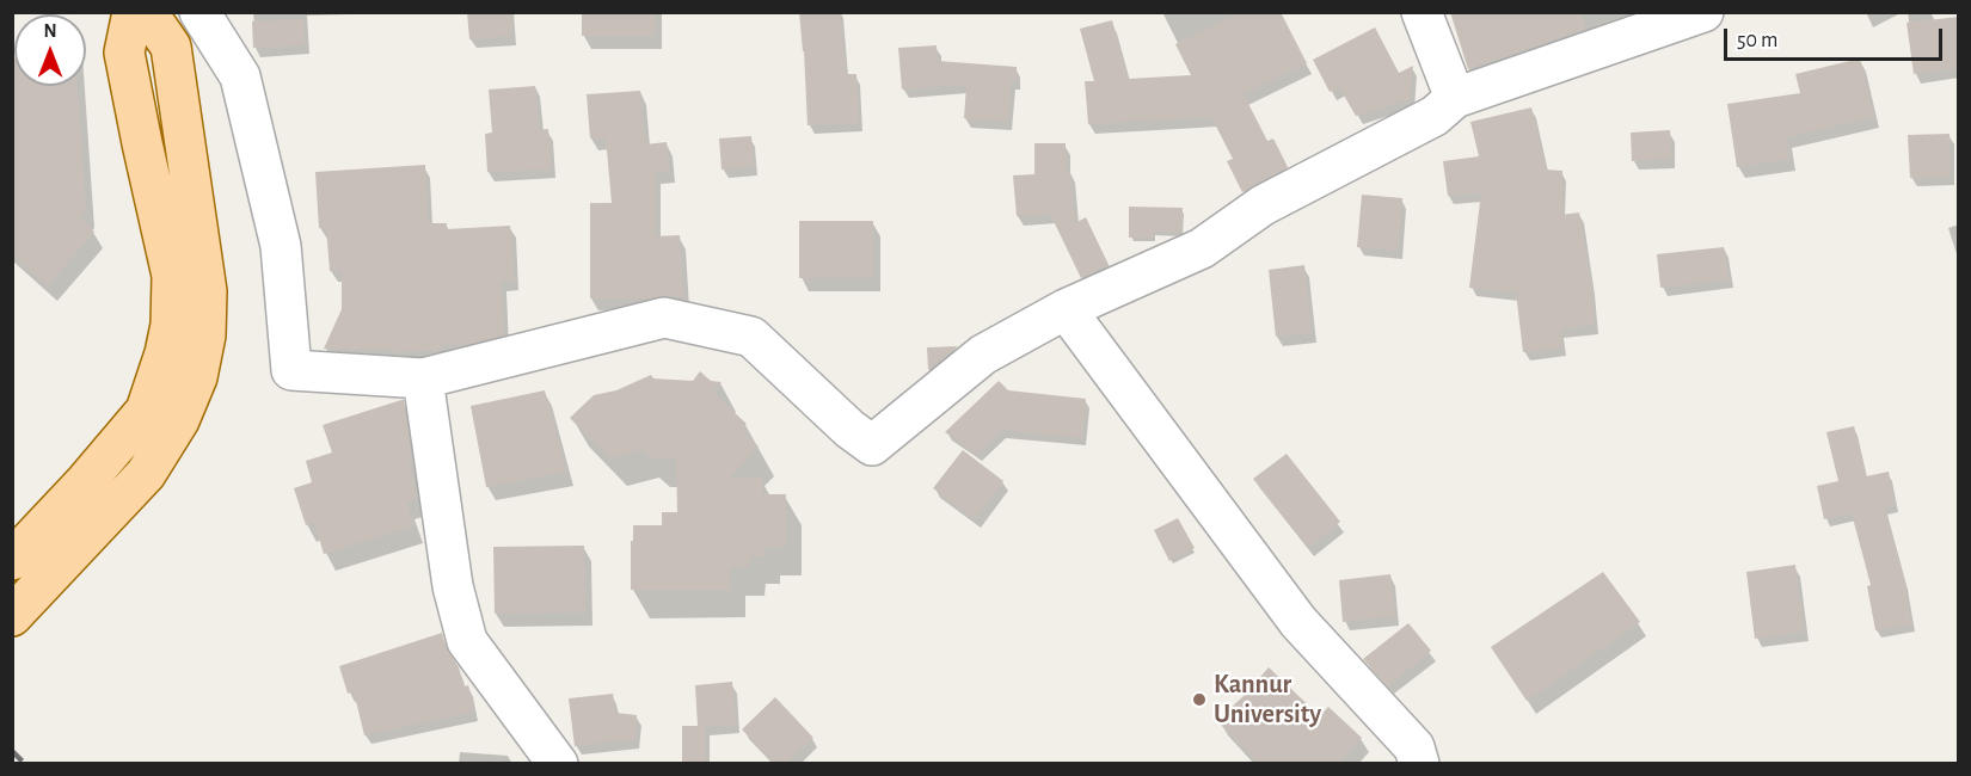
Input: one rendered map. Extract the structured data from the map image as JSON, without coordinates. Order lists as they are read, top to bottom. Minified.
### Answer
{"places":["Kannur University"],"scale_bar":"50 m","north":"top"}
